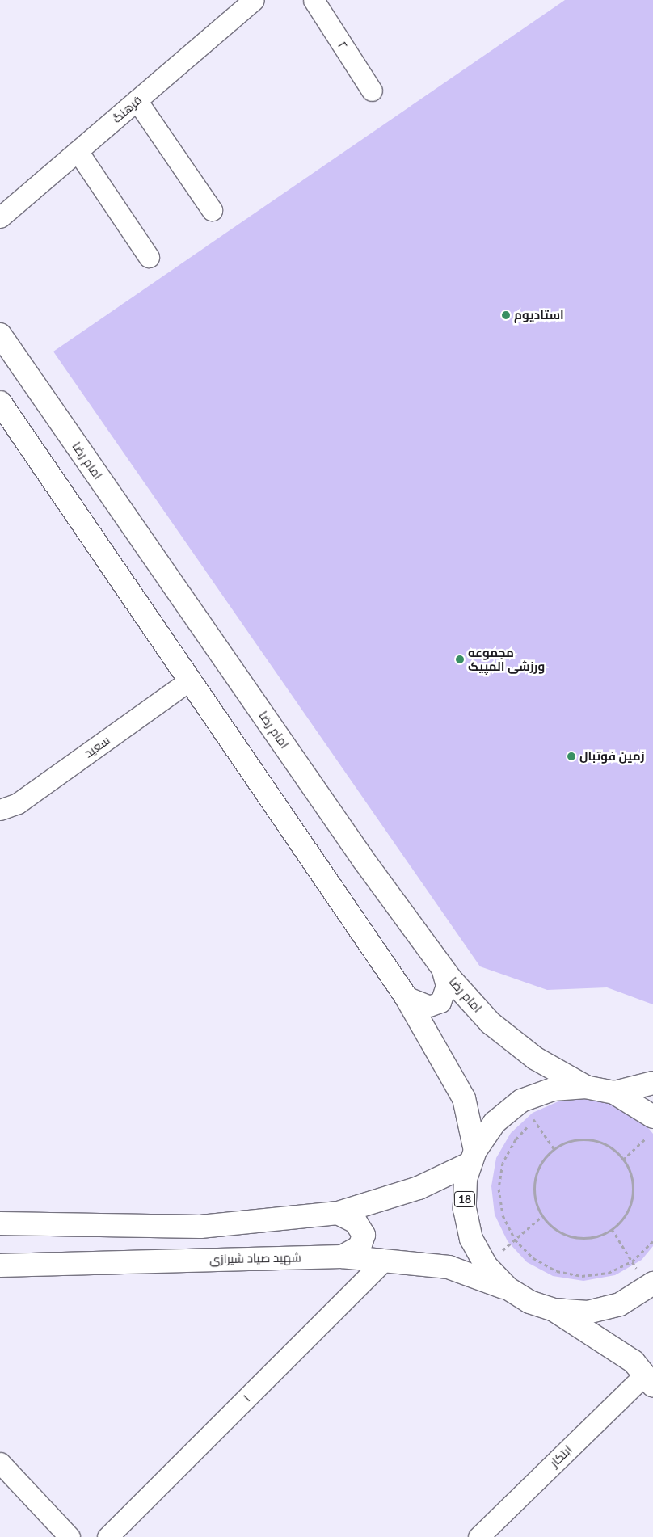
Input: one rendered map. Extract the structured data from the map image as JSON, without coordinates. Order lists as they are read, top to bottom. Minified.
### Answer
{"streets":{"main road":["امام رضا","18","شهید صیاد شیرازی"],"street":["۲","فرهنگ","سعید","۱","ابتکار"]},"crossings":[["امام رضا","18"],["18","شهید صیاد شیرازی"],["شهید صیاد شیرازی","۱"]],"places":["استادیوم","مجموعه ورزشی المپیک","زمین فوتبال"]}
